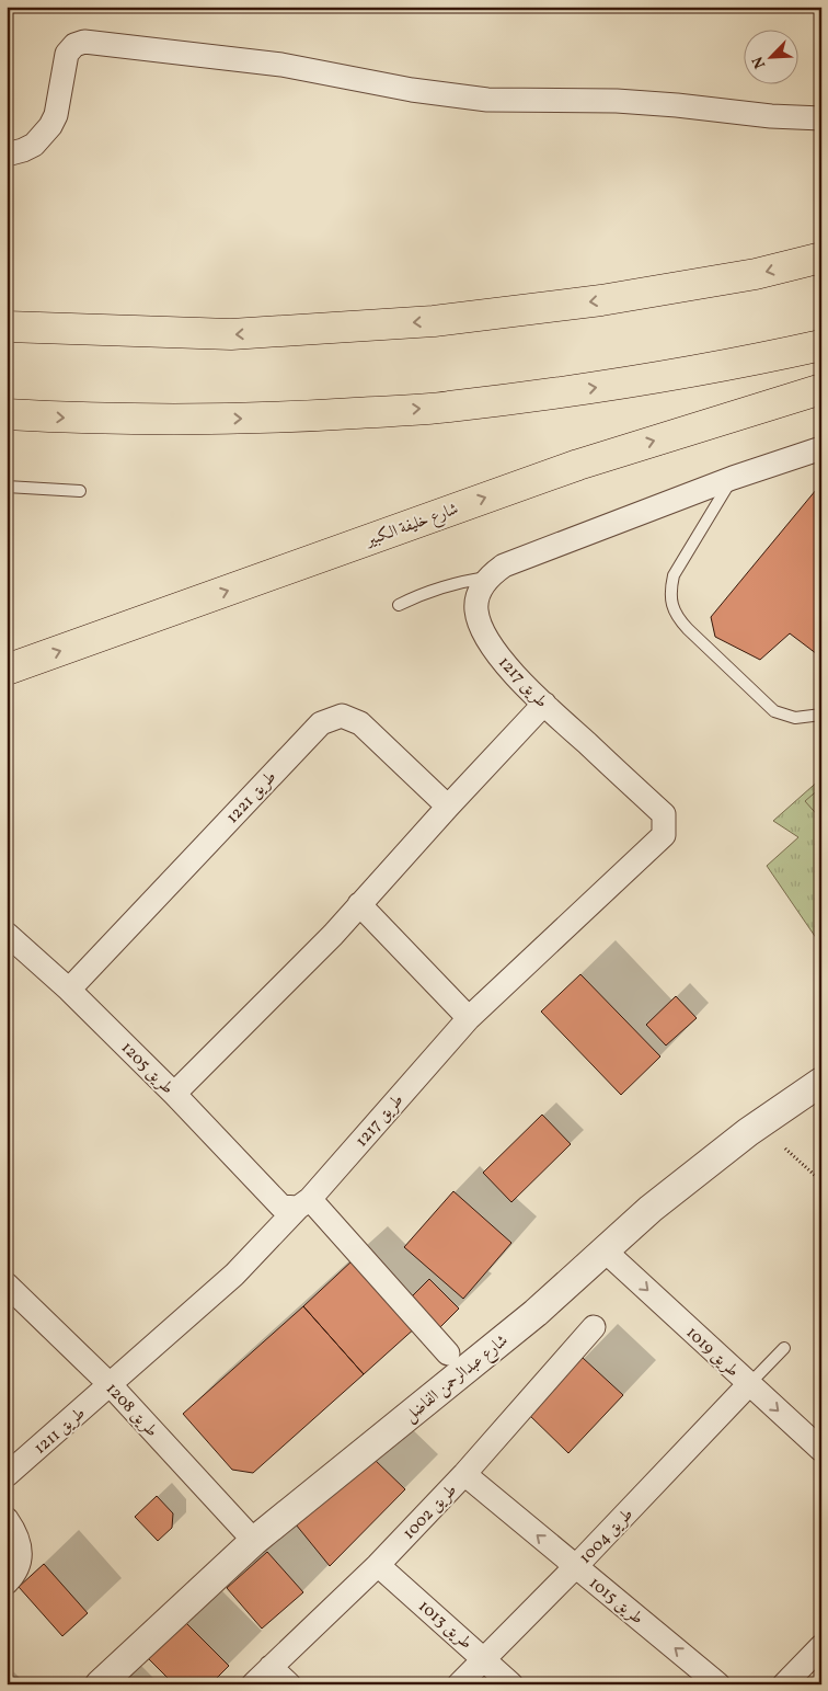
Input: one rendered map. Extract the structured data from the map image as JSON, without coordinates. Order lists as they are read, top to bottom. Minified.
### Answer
{"streets":{"main road":["شارع خليفة الكبير"],"street":["طريق 1217","طريق 1221","طريق 1205","طريق 1019","شارع عبدالرحمن الفاضل","طريق 1208","طريق 1211","طريق 1002","طريق 1004","طريق 1015","طريق 1013"]},"crossings":[["طريق 1217","طريق 1205"],["طريق 1217","طريق 1208"],["طريق 1217","طريق 1211"],["طريق 1221","طريق 1205"],["طريق 1019","شارع عبدالرحمن الفاضل"],["طريق 1019","طريق 1004"],["شارع عبدالرحمن الفاضل","طريق 1208"],["طريق 1208","طريق 1211"],["طريق 1002","طريق 1015"],["طريق 1002","طريق 1013"],["طريق 1004","طريق 1015"],["طريق 1004","طريق 1013"]],"one_way":["طريق 1019","طريق 1015"],"north":"bottom left"}
